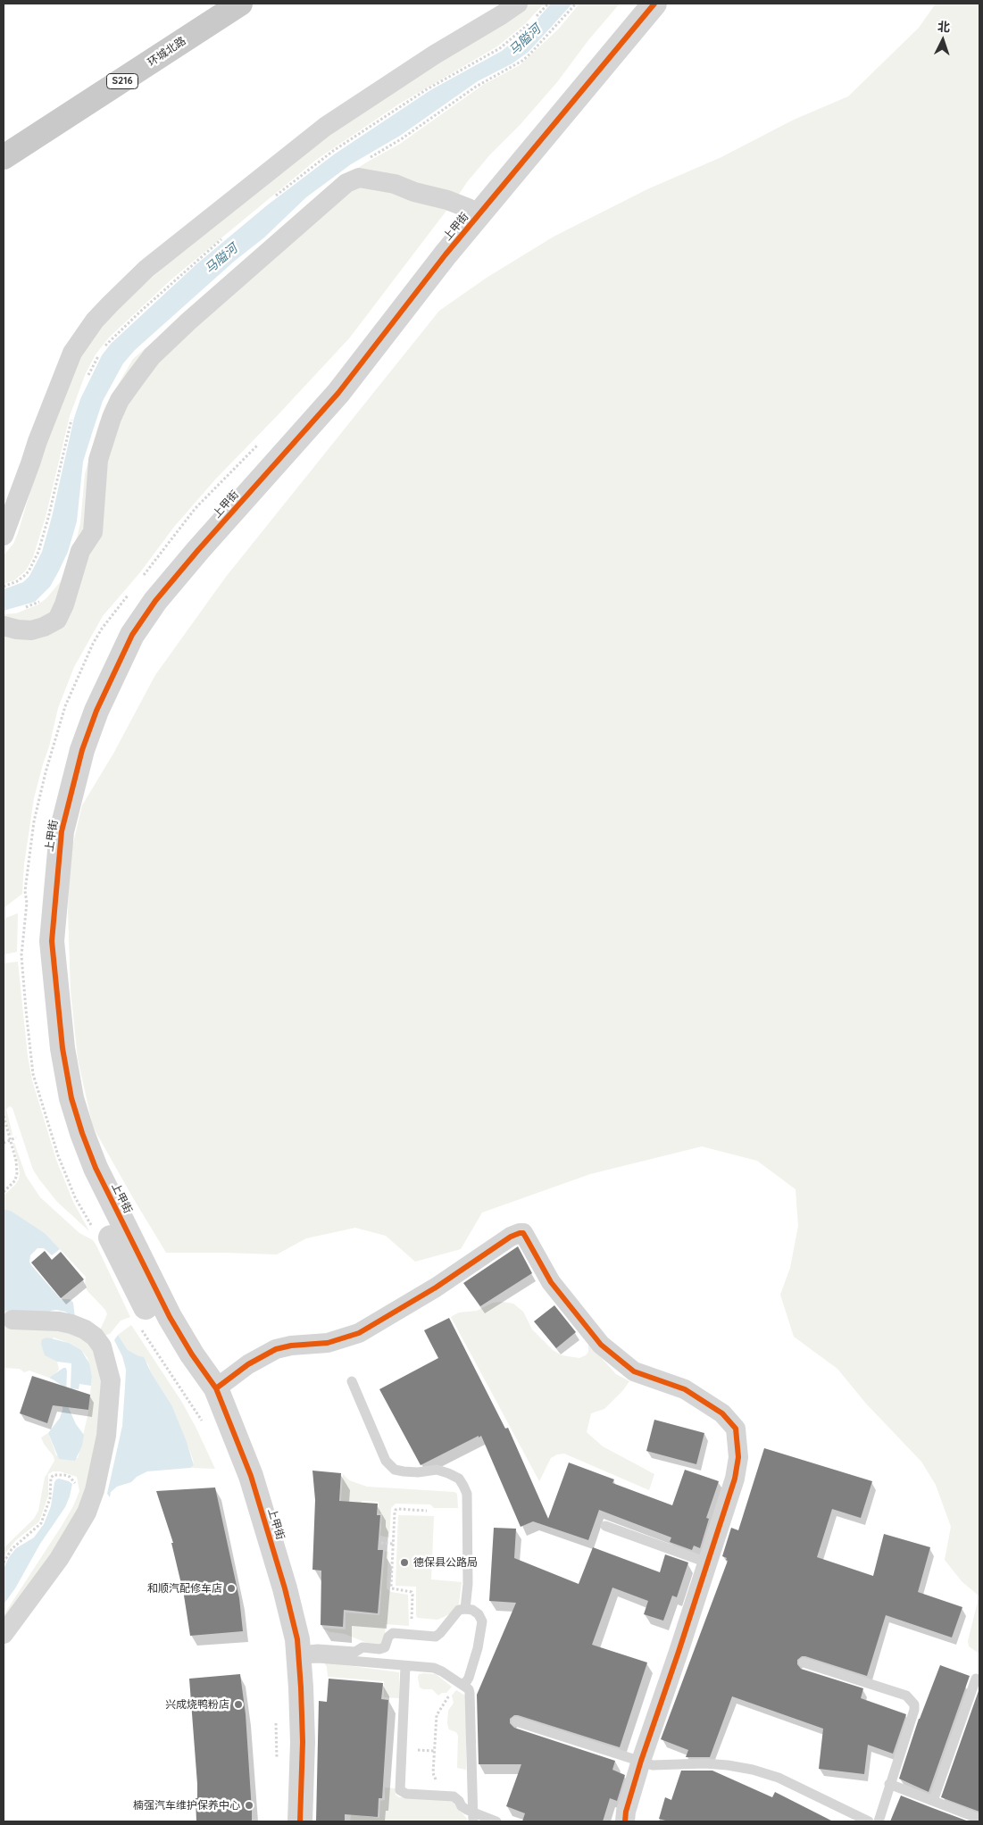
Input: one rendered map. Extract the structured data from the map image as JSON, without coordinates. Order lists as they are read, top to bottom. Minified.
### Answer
{"streets":{"main road":["环城北路","S216"],"street":["上甲街"]},"water":["马隘河"],"places":["德保县公路局","和顺汽配修车店","兴成烧鸭粉店","楠强汽车维护保养中心"],"north":"top"}
